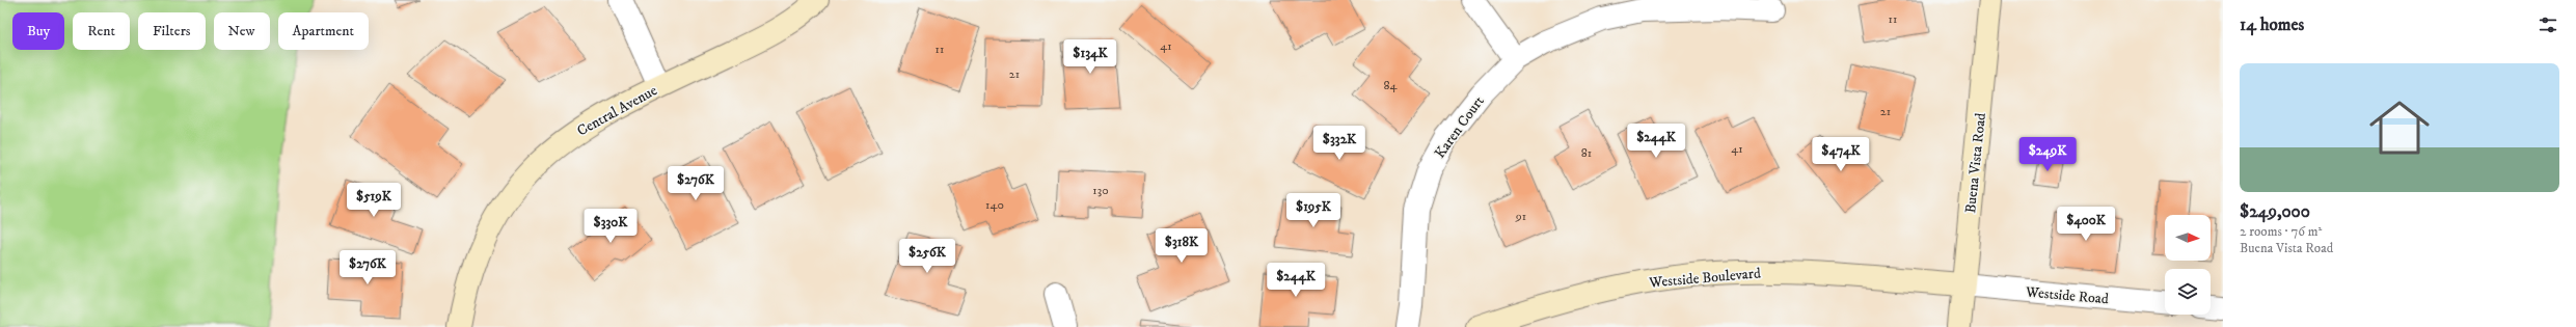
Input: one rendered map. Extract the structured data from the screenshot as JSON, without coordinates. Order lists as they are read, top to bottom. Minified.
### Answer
{"streets":{"street":["Central Avenue","Karen Court","Buena Vista Road","Westside Boulevard","Westside Road"]},"crossings":[["Buena Vista Road","Westside Boulevard"],["Buena Vista Road","Westside Road"],["Westside Boulevard","Westside Road"]],"house_numbers":["11","41","11","21","84","21","41","81","130","140","91"],"north":"right","page":{"heading":"14 homes","chip":["Buy","Rent","Filters","New","Apartment"],"price":["$134K","$244K","$332K","$474K","$249K","$276K","$519K","$195K","$400K","$330K","$318K","$256K","$276K","$244K"],"list":[{"name":"$249,000","note":"2 rooms · 76 m² · Buena Vista Road"}]}}
